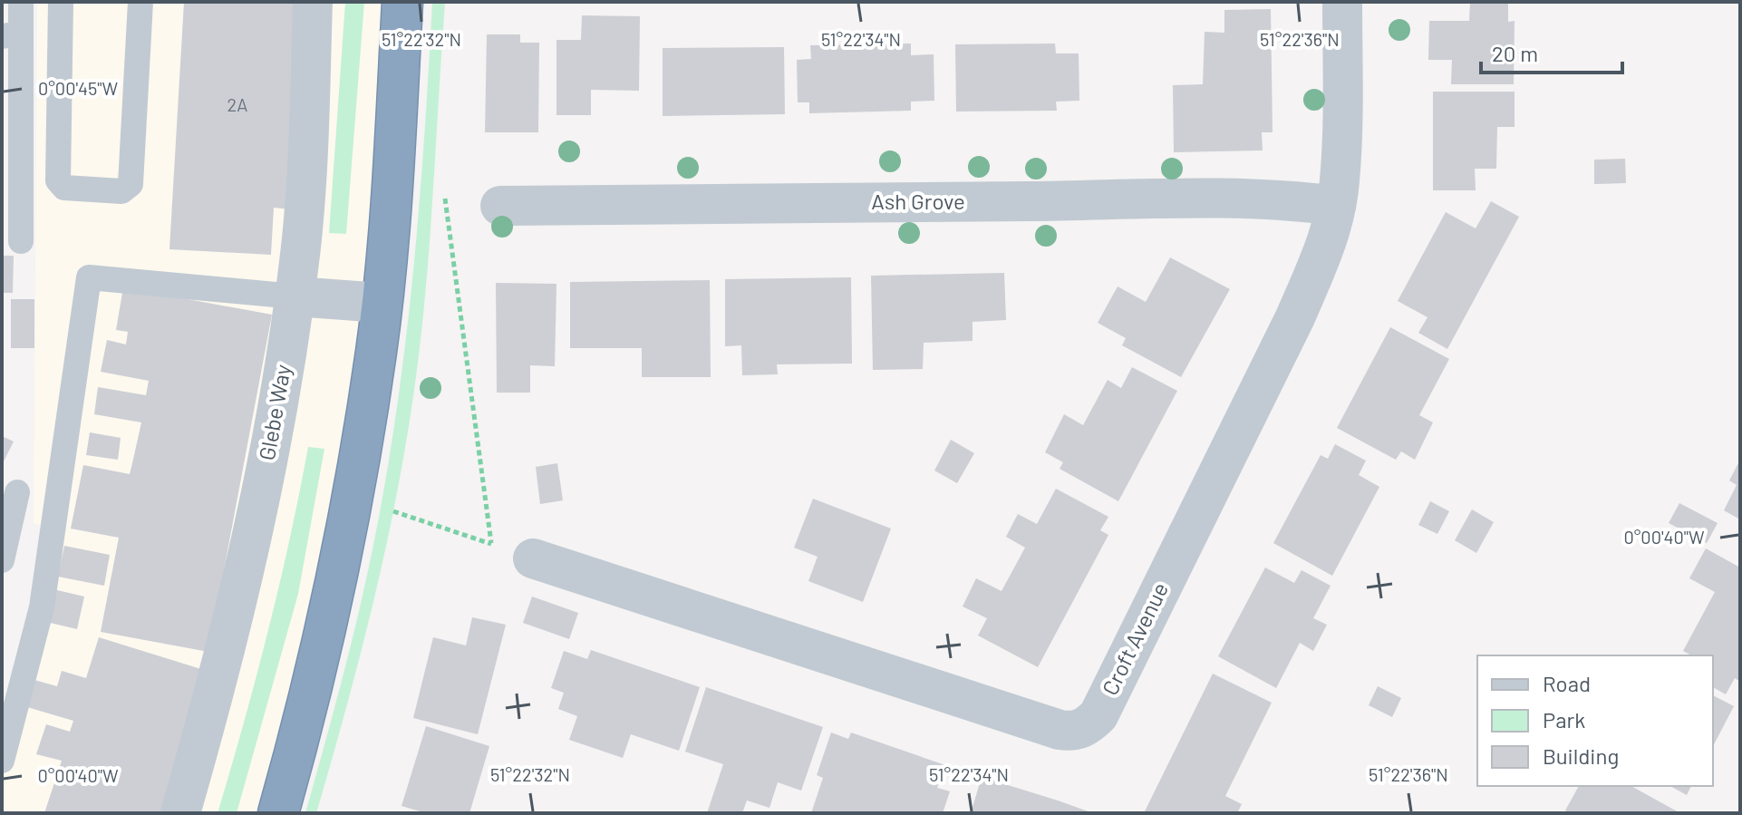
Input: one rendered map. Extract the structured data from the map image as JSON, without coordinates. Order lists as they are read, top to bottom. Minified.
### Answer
{"streets":{"street":["Ash Grove","Glebe Way","Croft Avenue"]},"crossings":[["Ash Grove","Croft Avenue"]],"house_numbers":["2A"],"legend":["Road","Park","Building"],"scale_bar":"20 m","coordinates":["51°22'32\"N","51°22'34\"N","51°22'36\"N","0°00'45\"W","0°00'40\"W"]}
